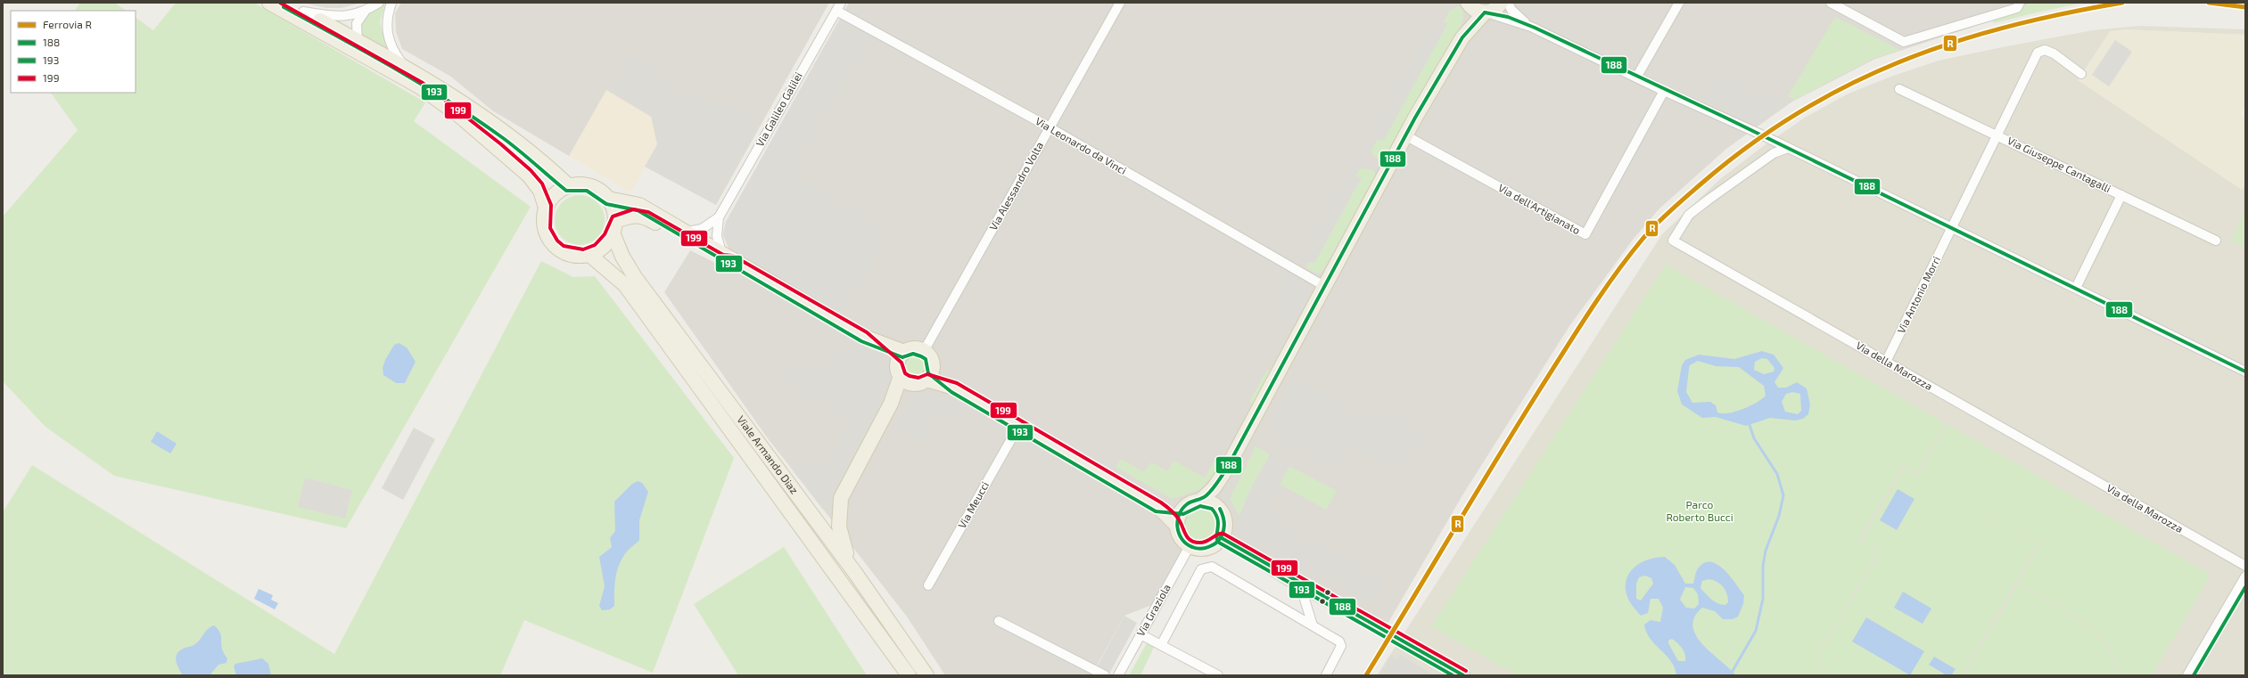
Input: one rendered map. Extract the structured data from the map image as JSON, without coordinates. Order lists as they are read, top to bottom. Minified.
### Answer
{"streets":{"main road":["Viale Armando Diaz"],"street":["Via Galileo Galilei","Via Leonardo da Vinci","Via Giuseppe Cantagalli","Via Alessandro Volta","Via dell'Artigianato","Via Antonio Morri","Via della Marozza","Via Meucci","Via Graziola"]},"crossings":[["Via Galileo Galilei","Via Leonardo da Vinci"],["Via Leonardo da Vinci","Via Alessandro Volta"],["Via Giuseppe Cantagalli","Via Antonio Morri"],["Via Antonio Morri","Via della Marozza"]],"parks":["Parco Roberto Bucci"],"lines":["rail line R","transit line 199","transit line 193","transit line 188"],"legend":["Ferrovia R","188","193","199"]}
